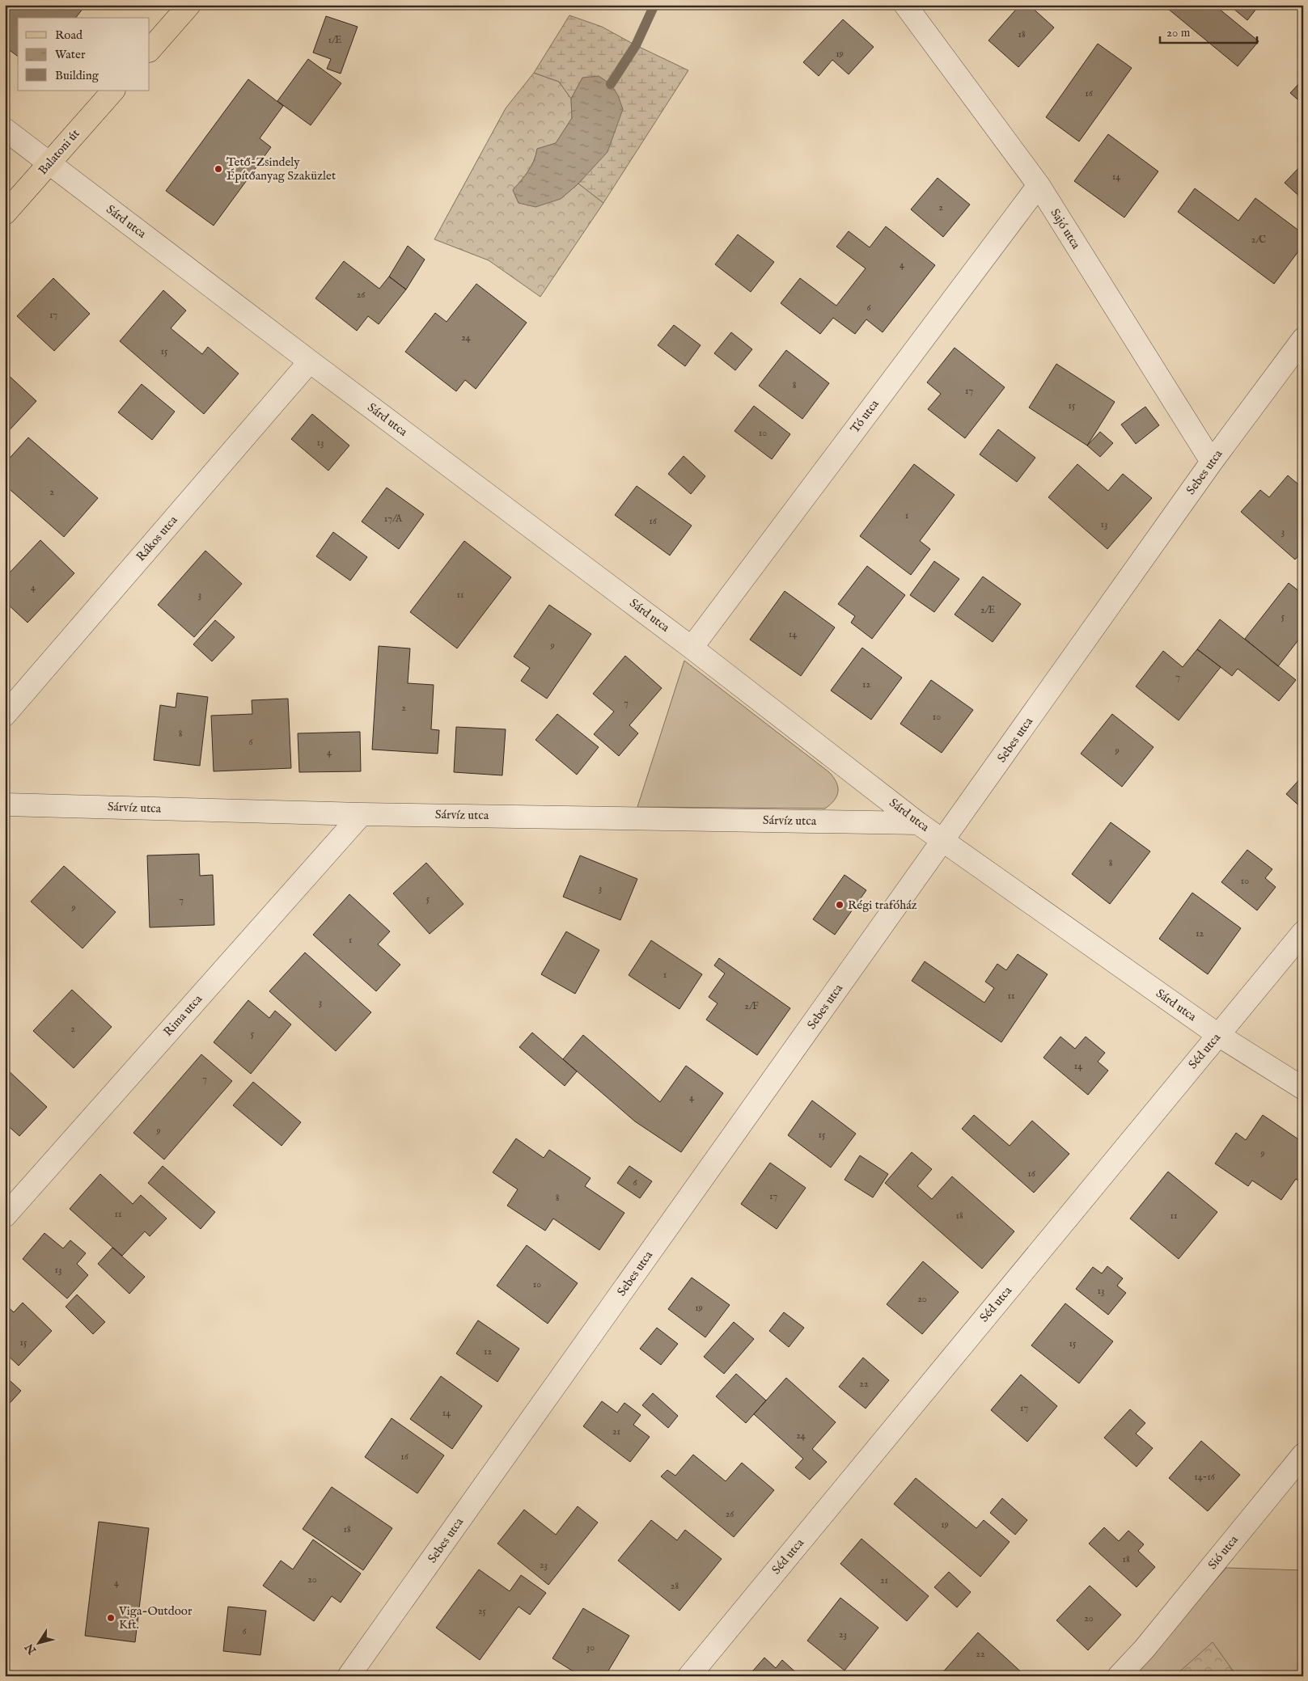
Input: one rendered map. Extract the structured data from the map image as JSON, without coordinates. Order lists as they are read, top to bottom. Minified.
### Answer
{"streets":{"main road":["Balatoni út"],"street":["Sárd utca","Sajó utca","Tó utca","Sebes utca","Rákos utca","Sárvíz utca","Rima utca","Séd utca","Sió utca"]},"crossings":[["Balatoni út","Sárd utca"],["Sárd utca","Tó utca"],["Sárd utca","Sebes utca"],["Sárd utca","Rákos utca"],["Sárd utca","Sárvíz utca"],["Sárd utca","Séd utca"],["Sajó utca","Tó utca"],["Sajó utca","Sebes utca"],["Sárvíz utca","Rima utca"]],"places":["Tető-Zsindely Építőanyag Szaküzlet","Régi trafóház","Viga-Outdoor Kft."],"house_numbers":["18","1/E","19","16","14","2","2/C","4","26","6","17","24","15","8","17","15","10","13","2","1","17/A","16","13","3","4","3","11","2/E","5","14","9","7","12","7","2","10","8","6","9","4","8","10","3","5","7","9","12","1","1","11","3","2/F","2","5","14","7","4","9","15","9","16","6","17","8","11","18","11","13","10","13","20","19","15","15","12","22","17","14","21","24","16","14-16","26","19","18","18","23","20","21","4","28","25","20","6","23","30","22"],"legend":["Road","Water","Building"],"scale_bar":"20 m","north":"bottom left"}
